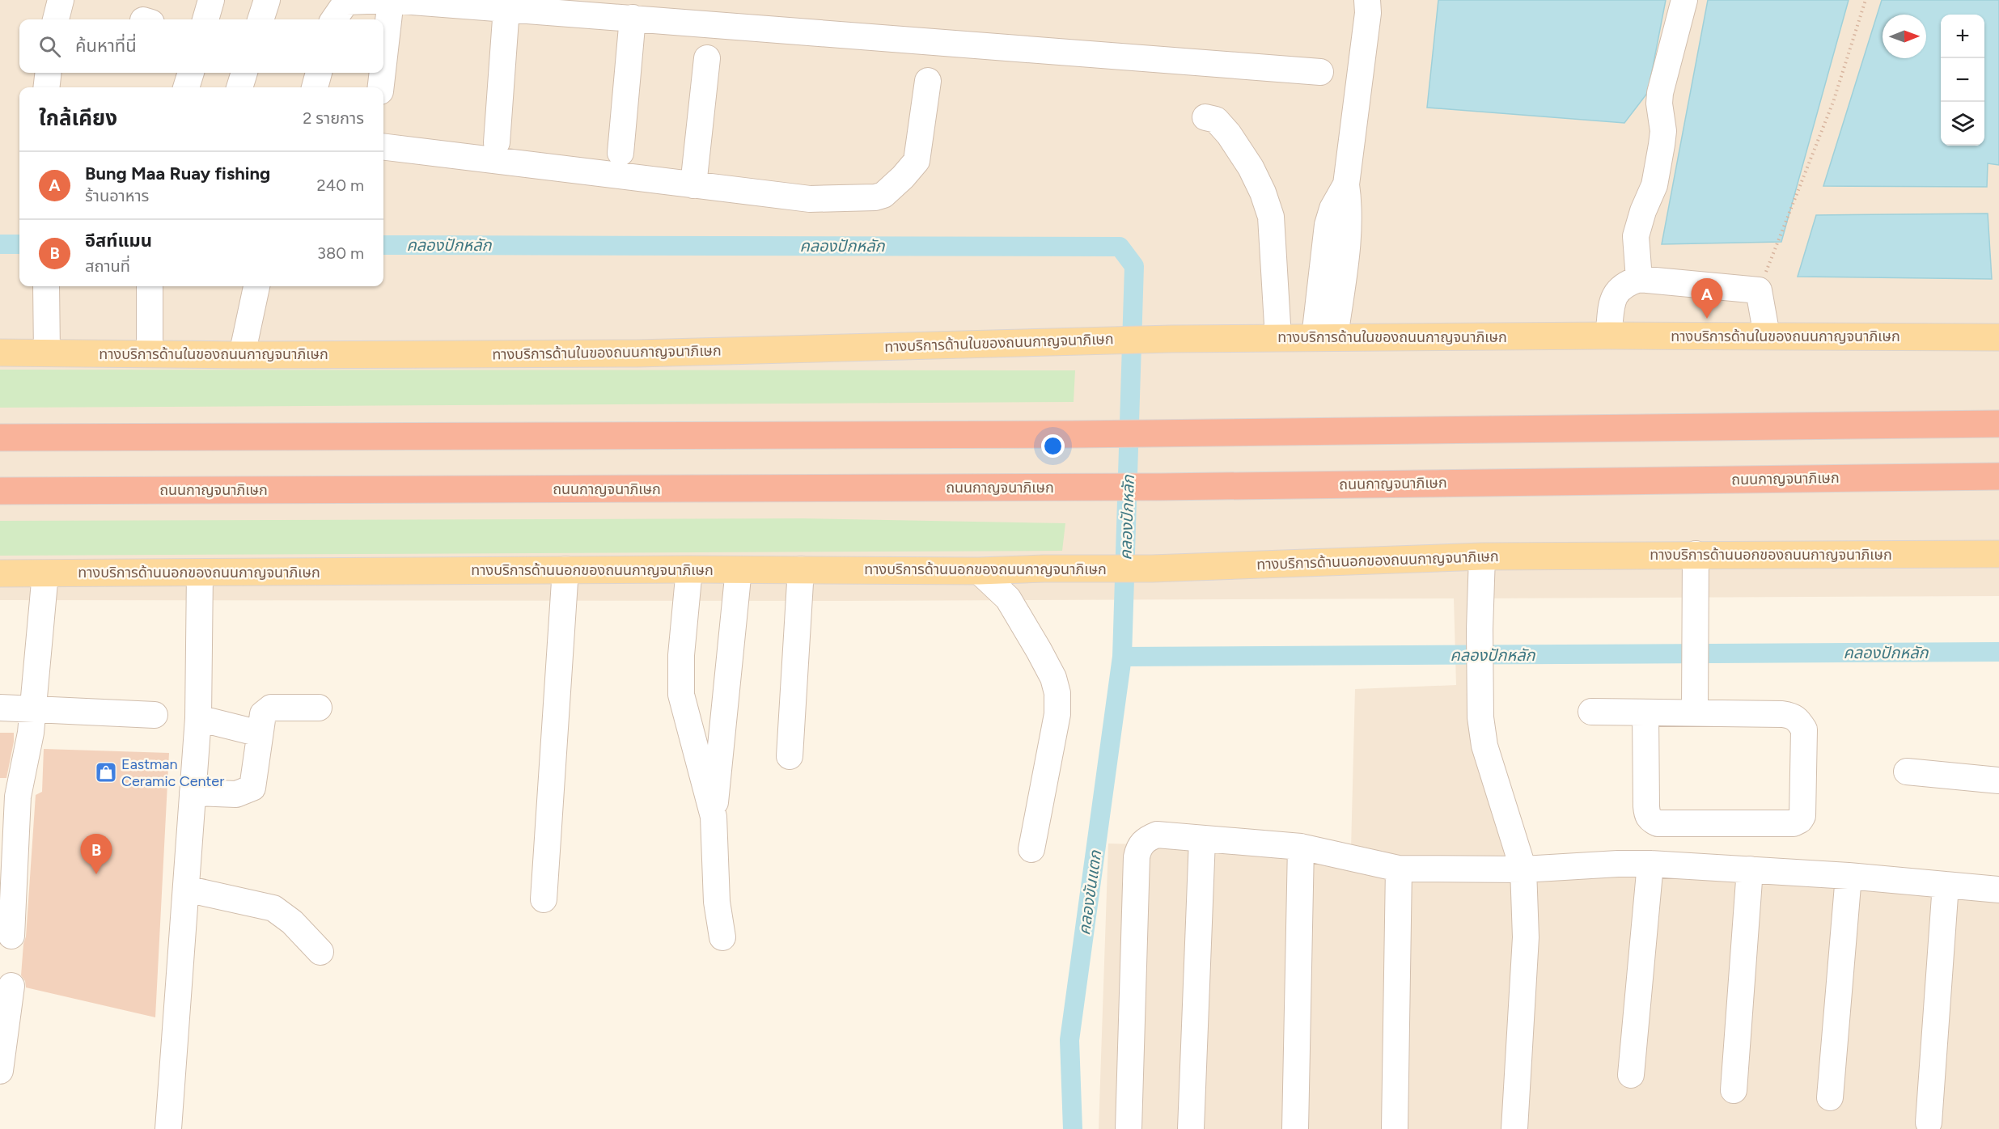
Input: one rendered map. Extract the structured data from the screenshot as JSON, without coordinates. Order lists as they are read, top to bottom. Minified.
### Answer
{"streets":{"highway":["ถนนกาญจนาภิเษก"],"main road":["ทางบริการด้านในของถนนกาญจนาภิเษก","ทางบริการด้านนอกของถนนกาญจนาภิเษก"]},"water":["คลองปักหลัก","คลองขันแตก"],"places":{"shop":["Eastman Ceramic Center"]},"north":"right","page":{"map_buttons":["+","−"],"search":"ค้นหาที่นี่","heading":["ใกล้เคียง","2 รายการ"],"list":[{"mark":"A","name":"Bung Maa Ruay fishing","note":"ร้านอาหาร","value":"240 m"},{"mark":"B","name":"อีสท์แมน","note":"สถานที่","value":"380 m"}],"pins":["A","B"]}}
